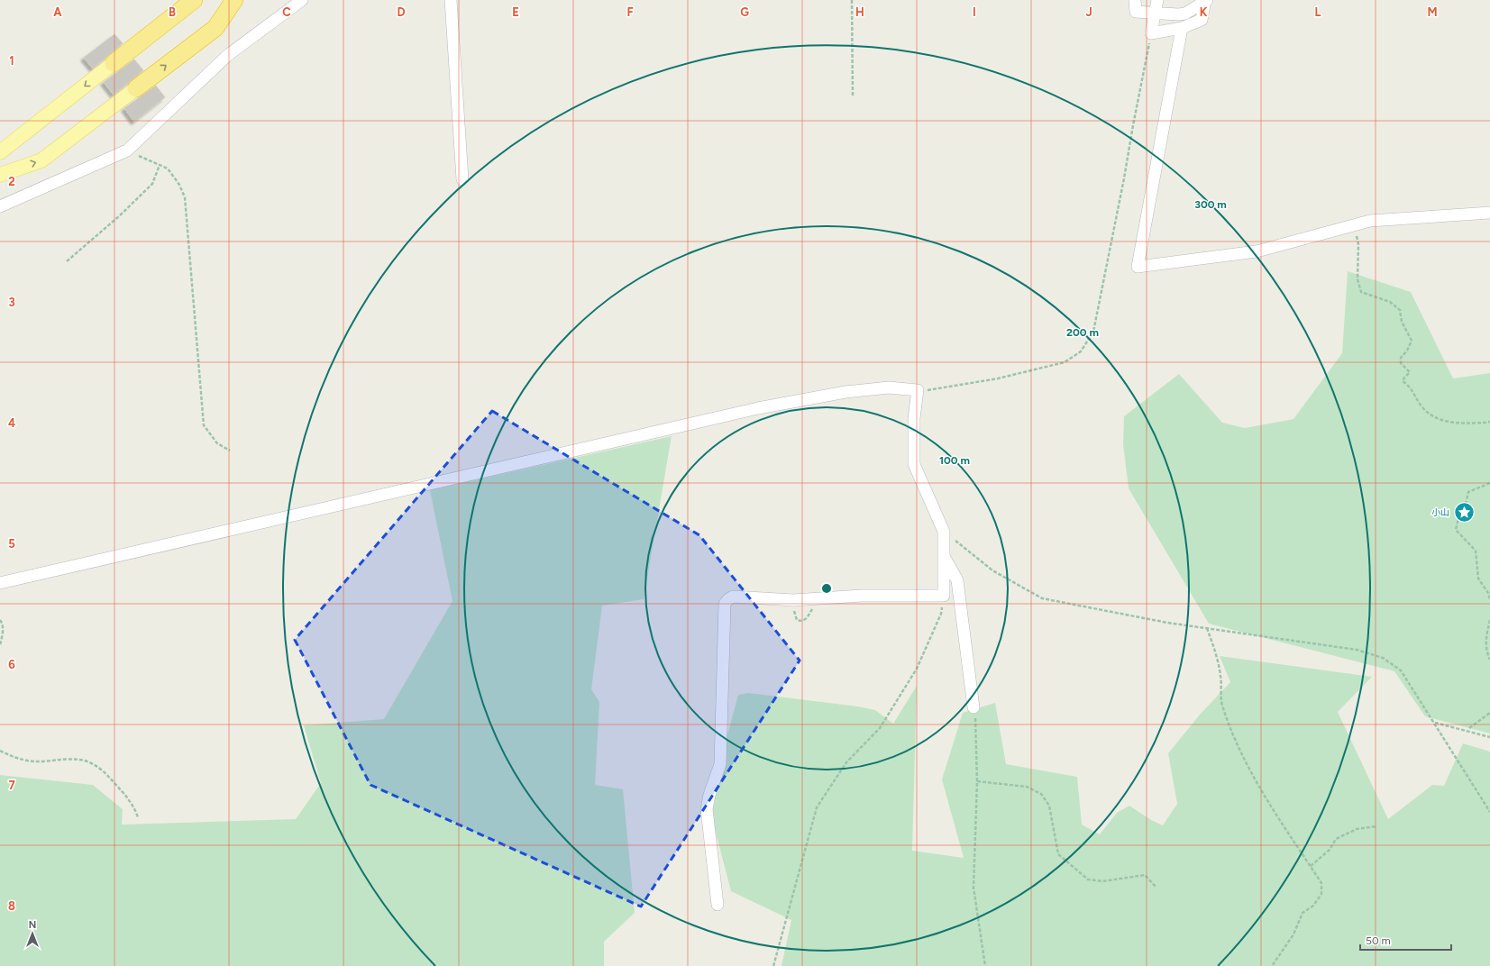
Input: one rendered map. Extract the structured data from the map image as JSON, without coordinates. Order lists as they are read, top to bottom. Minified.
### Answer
{"places":{"place":["小山"]},"scale_bar":"50 m","north":"top","grid":{"columns":["A","B","C","D","E","F","G","H","I","J","K","L","M"],"rows":["1","2","3","4","5","6","7","8"]},"rings":["300 m","200 m","100 m"]}
